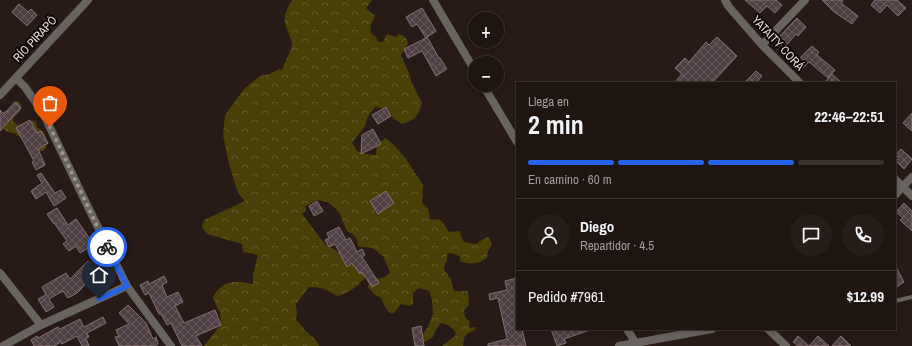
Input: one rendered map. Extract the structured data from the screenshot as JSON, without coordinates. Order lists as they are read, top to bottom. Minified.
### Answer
{"streets":{"street":["RÍO PIRAPÓ","YATAITY CORÁ"]},"page":{"map_buttons":["+","−"],"heading":["2 min","Llega en","22:46–22:51"],"panel":["Diego","Repartidor · 4.5","Pedido #7961","$12.99"],"bar":"En camino · 60 m"}}
